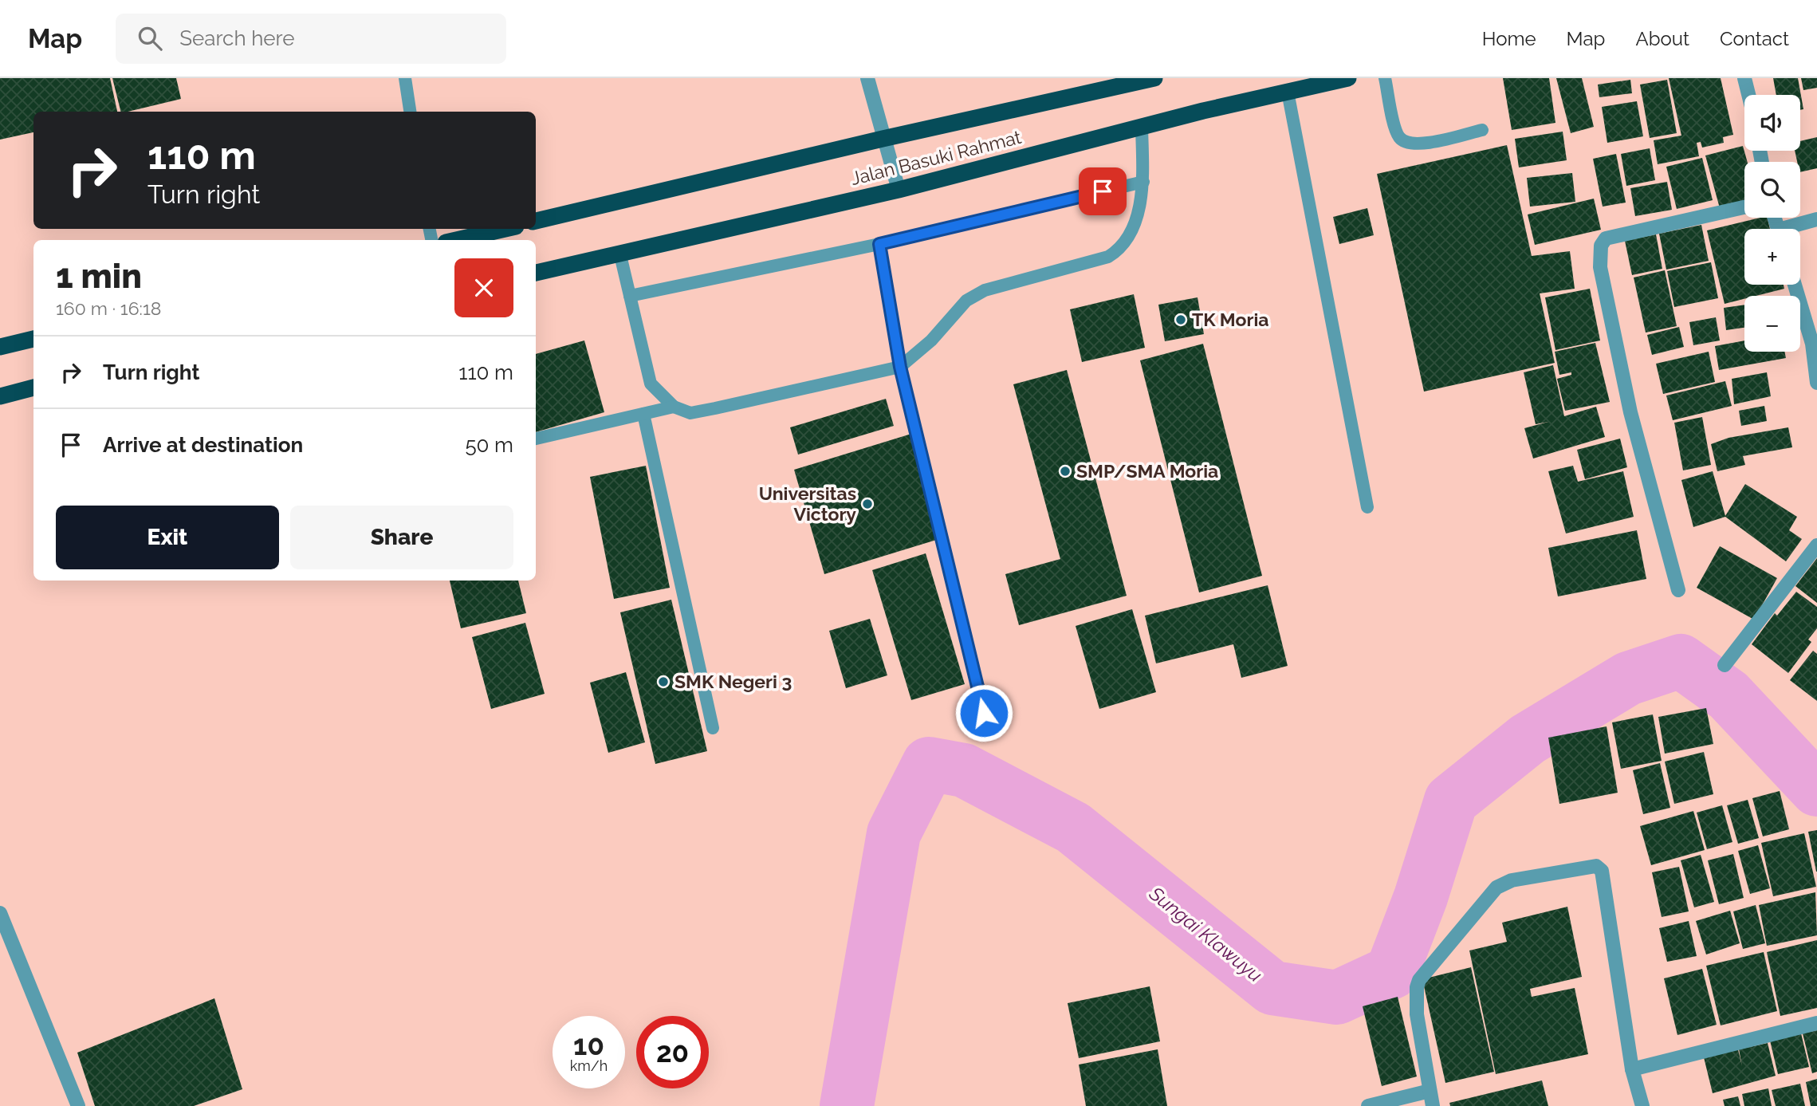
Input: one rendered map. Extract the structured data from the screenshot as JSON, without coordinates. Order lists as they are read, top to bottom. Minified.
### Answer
{"streets":{"highway":["Jalan Basuki Rahmat"]},"water":["Sungai Klawuyu"],"places":["TK Moria","SMP/SMA Moria","Universitas Victory","SMK Negeri 3"],"page":{"header":"Map","search":"Search here","nav":["Home","Map","About","Contact"],"map_buttons":["+","−"],"turn":["110 m","Turn right"],"heading":["1 min","160 m · 16:18"],"list":[{"name":"Turn right","value":"110 m"},{"name":"Arrive at destination","value":"50 m"}],"buttons":["Exit","Share"],"speed":"10 km/h","limit":"20"}}
